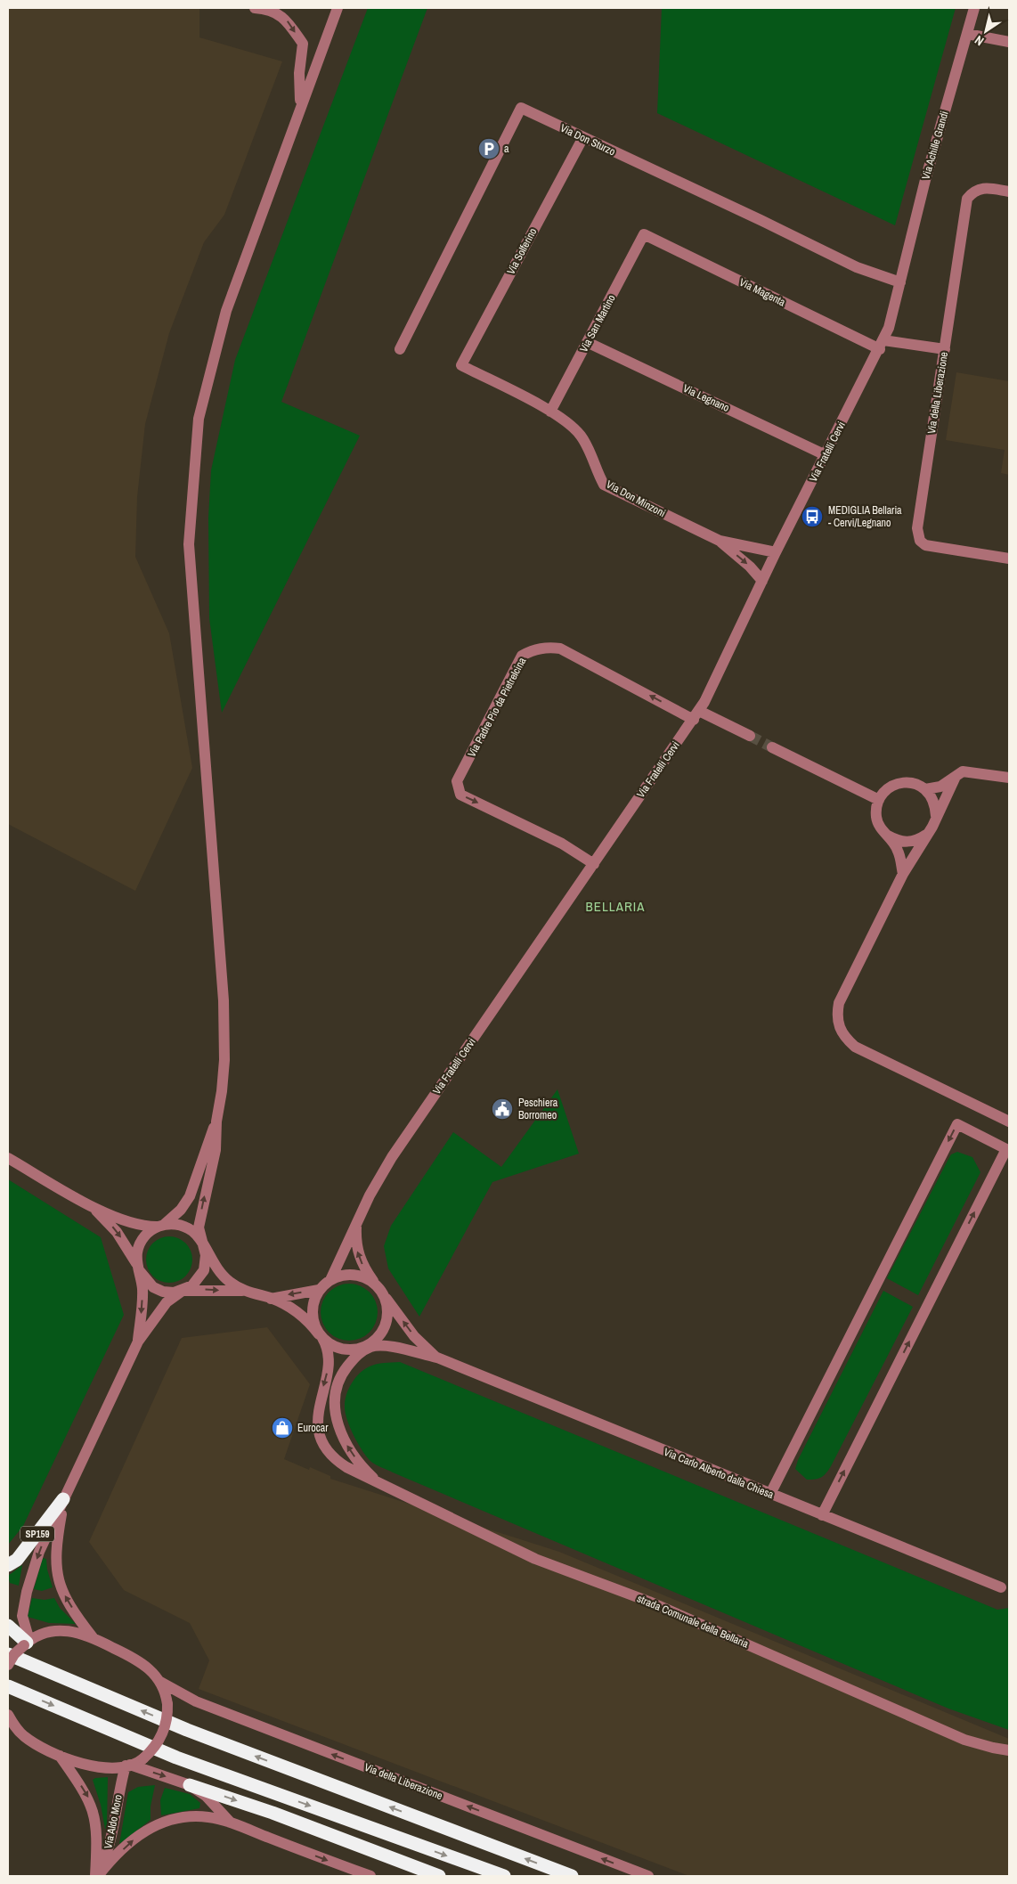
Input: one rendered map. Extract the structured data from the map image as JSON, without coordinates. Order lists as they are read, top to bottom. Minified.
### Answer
{"streets":{"highway":["SP159"],"street":["Via Don Sturzo","Via Achille Grandi","Via Solferino","Via Magenta","Via San Martino","Via della Liberazione","Via Legnano","Via Fratelli Cervi","Via Don Minzoni","Via Padre Pio da Pietrelcina","Via Carlo Alberto dalla Chiesa","strada Comunale della Bellaria","Via Aldo Moro"]},"crossings":[["Via Don Sturzo","Via Achille Grandi"],["Via Don Sturzo","Via Solferino"],["Via Don Sturzo","Via Fratelli Cervi"],["Via Achille Grandi","Via Fratelli Cervi"],["Via Solferino","Via Don Minzoni"],["Via Magenta","Via San Martino"],["Via Magenta","Via della Liberazione"],["Via Magenta","Via Fratelli Cervi"],["Via San Martino","Via Legnano"],["Via San Martino","Via Don Minzoni"],["Via Legnano","Via Fratelli Cervi"],["Via Fratelli Cervi","Via Don Minzoni"],["Via Fratelli Cervi","Via Padre Pio da Pietrelcina"],["Via Fratelli Cervi","Via Carlo Alberto dalla Chiesa"],["Via Carlo Alberto dalla Chiesa","strada Comunale della Bellaria"]],"one_way":["Via Aldo Moro"],"districts":["BELLARIA"],"places":{"parking":["a"],"bus stop":["MEDIGLIA Bellaria - Cervi/Legnano"],"public building":["Peschiera Borromeo"],"shop":["Eurocar"]},"north":"bottom left"}
